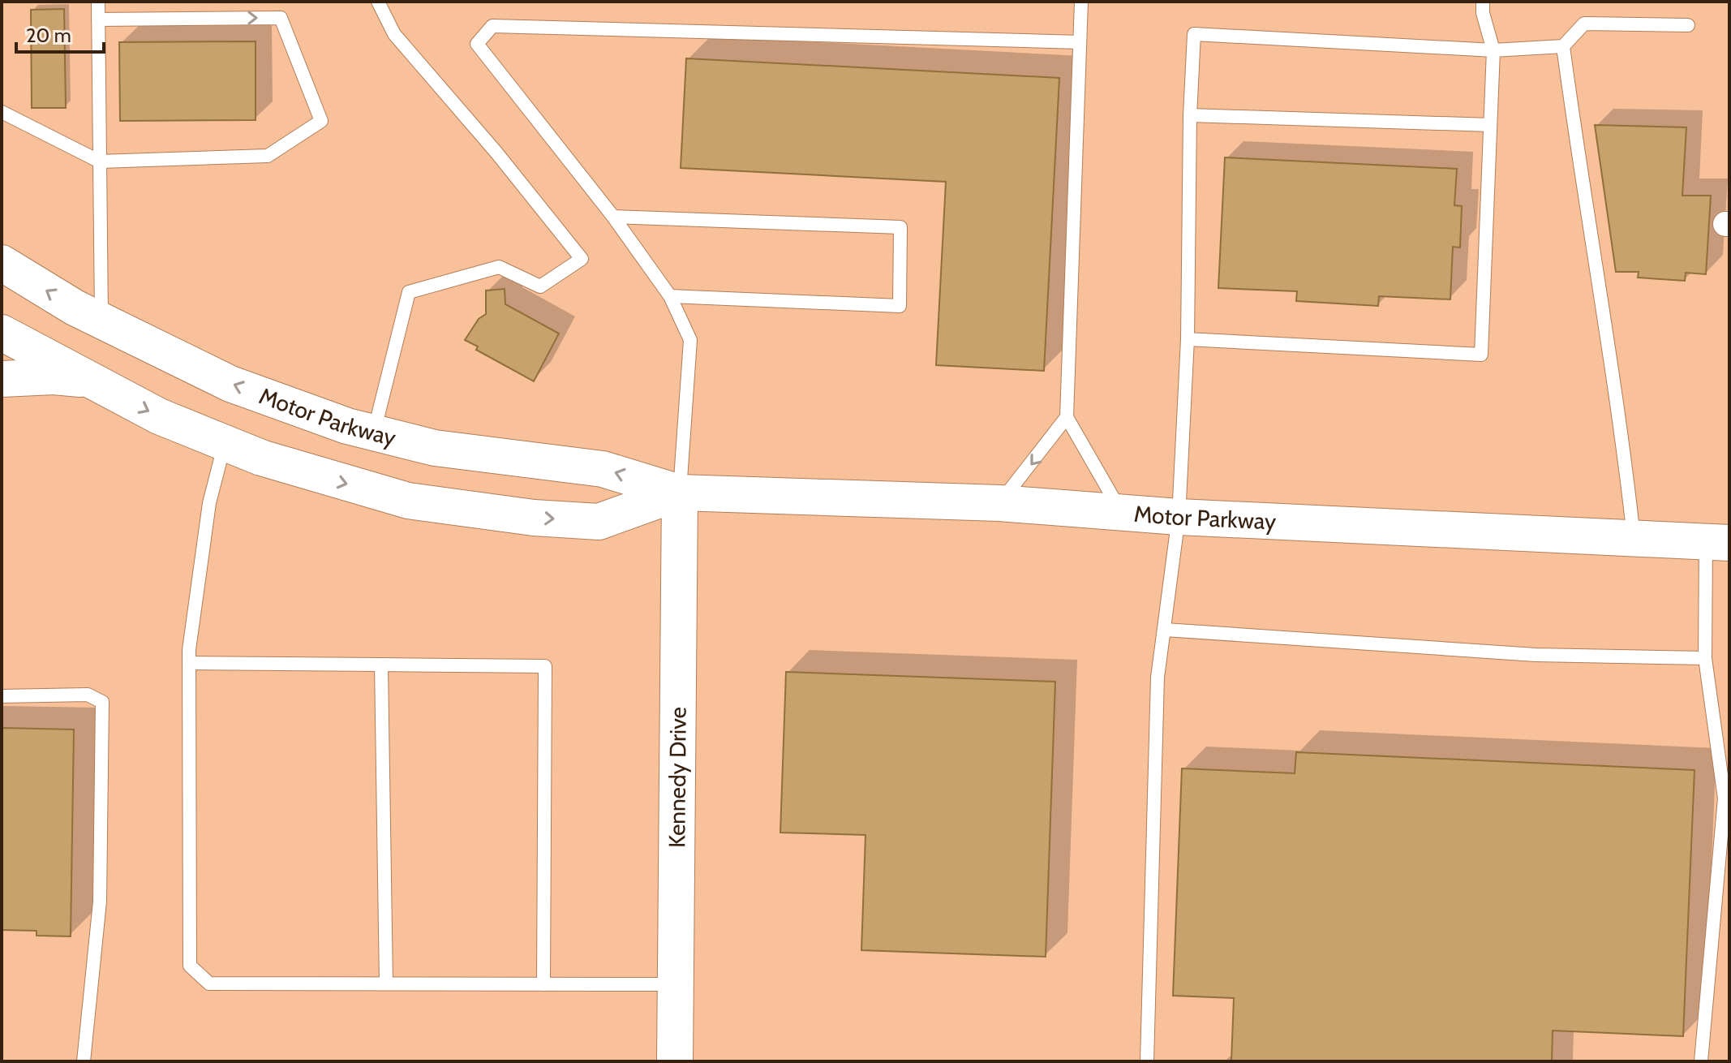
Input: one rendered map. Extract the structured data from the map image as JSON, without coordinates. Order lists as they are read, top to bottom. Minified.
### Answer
{"streets":{"main road":["Motor Parkway","Kennedy Drive"]},"crossings":[["Motor Parkway","Kennedy Drive"]],"scale_bar":"20 m"}
